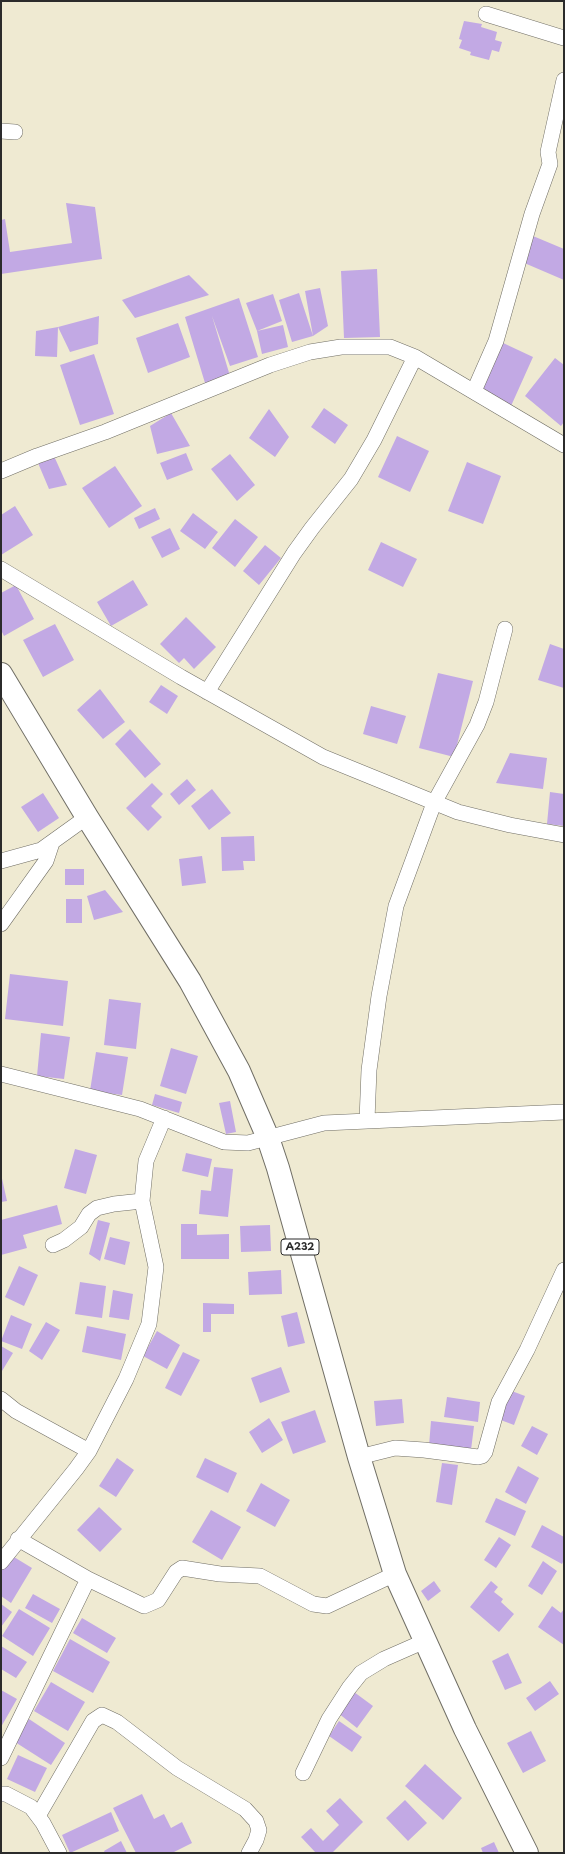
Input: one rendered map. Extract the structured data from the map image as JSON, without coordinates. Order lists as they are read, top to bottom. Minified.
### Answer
{"streets":{"main road":["A232"]}}
